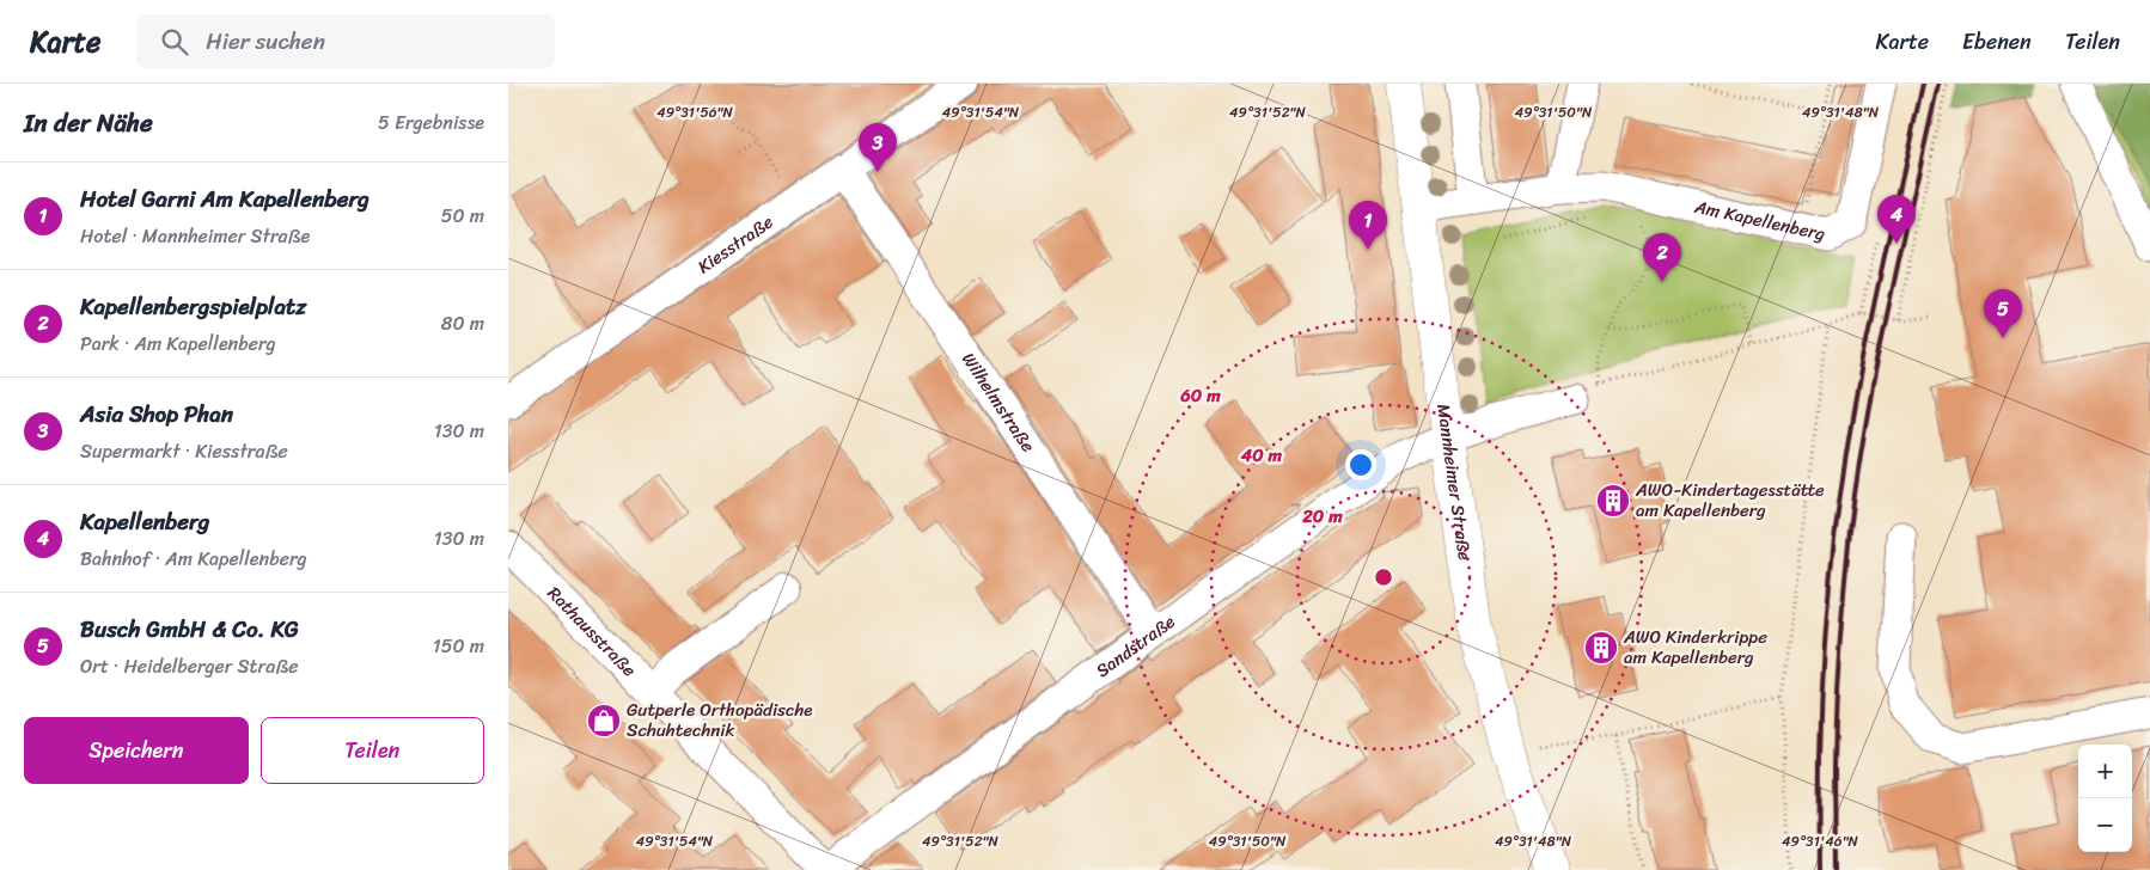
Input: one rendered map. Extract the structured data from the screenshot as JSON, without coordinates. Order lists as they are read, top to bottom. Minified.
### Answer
{"streets":{"main road":["Mannheimer Straße"],"street":["Am Kapellenberg","Kiesstraße","Wilhelmstraße","Rathausstraße","Sandstraße"]},"crossings":[["Am Kapellenberg","Mannheimer Straße"],["Kiesstraße","Wilhelmstraße"],["Wilhelmstraße","Sandstraße"],["Mannheimer Straße","Sandstraße"]],"places":{"building":["AWO-Kindertagesstätte am Kapellenberg","AWO Kinderkrippe am Kapellenberg"],"shop":["Gutperle Orthopädische Schuhtechnik"]},"page":{"header":"Karte","search":"Hier suchen","nav":["Karte","Ebenen","Teilen"],"heading":["In der Nähe","5 Ergebnisse"],"pins":["3","4","1","2","5"],"list":[{"mark":"1","name":"Hotel Garni Am Kapellenberg","note":"Hotel · Mannheimer Straße","value":"50 m"},{"mark":"2","name":"Kapellenbergspielplatz","note":"Park · Am Kapellenberg","value":"80 m"},{"mark":"3","name":"Asia Shop Phan","note":"Supermarkt · Kiesstraße","value":"130 m"},{"mark":"4","name":"Kapellenberg","note":"Bahnhof · Am Kapellenberg","value":"130 m"},{"mark":"5","name":"Busch GmbH & Co. KG","note":"Ort · Heidelberger Straße","value":"150 m"}],"buttons":["Speichern","Teilen"],"map_buttons":["+","−"]},"coordinates":["49°31'56\"N","49°31'54\"N","49°31'52\"N","49°31'50\"N","49°31'48\"N","49°31'46\"N"],"rings":["60 m","40 m","20 m"]}
